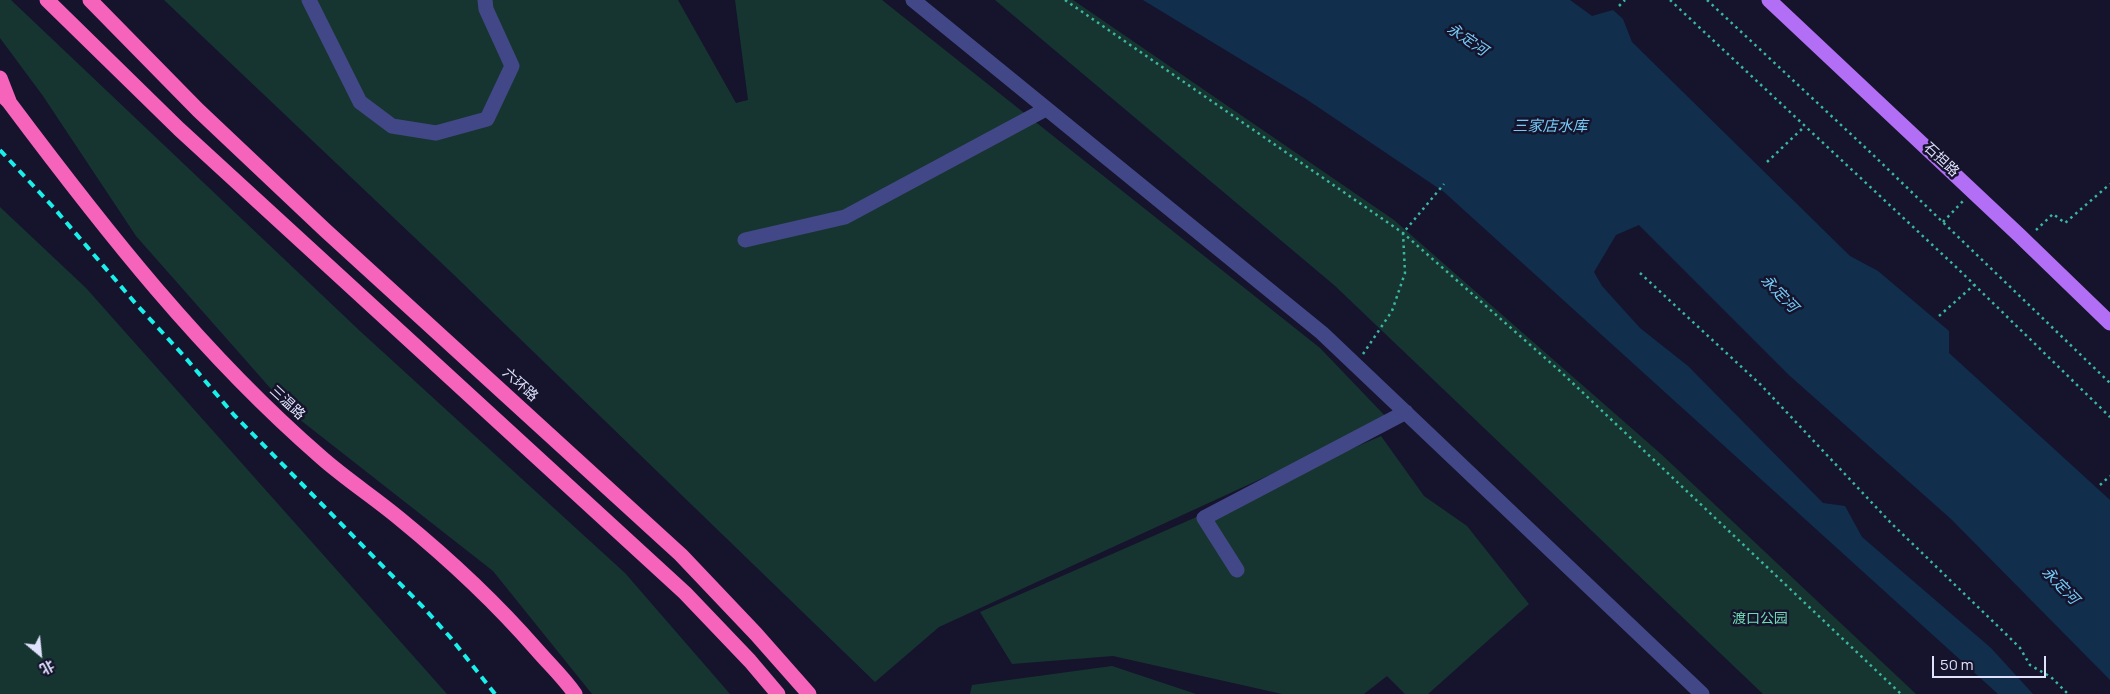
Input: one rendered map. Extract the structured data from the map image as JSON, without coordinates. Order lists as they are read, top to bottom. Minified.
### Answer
{"streets":{"highway":["六环路","三温路"],"main road":["石担路"]},"water":["永定河","三家店水库"],"parks":["渡口公园"],"scale_bar":"50 m","north":"bottom right"}
